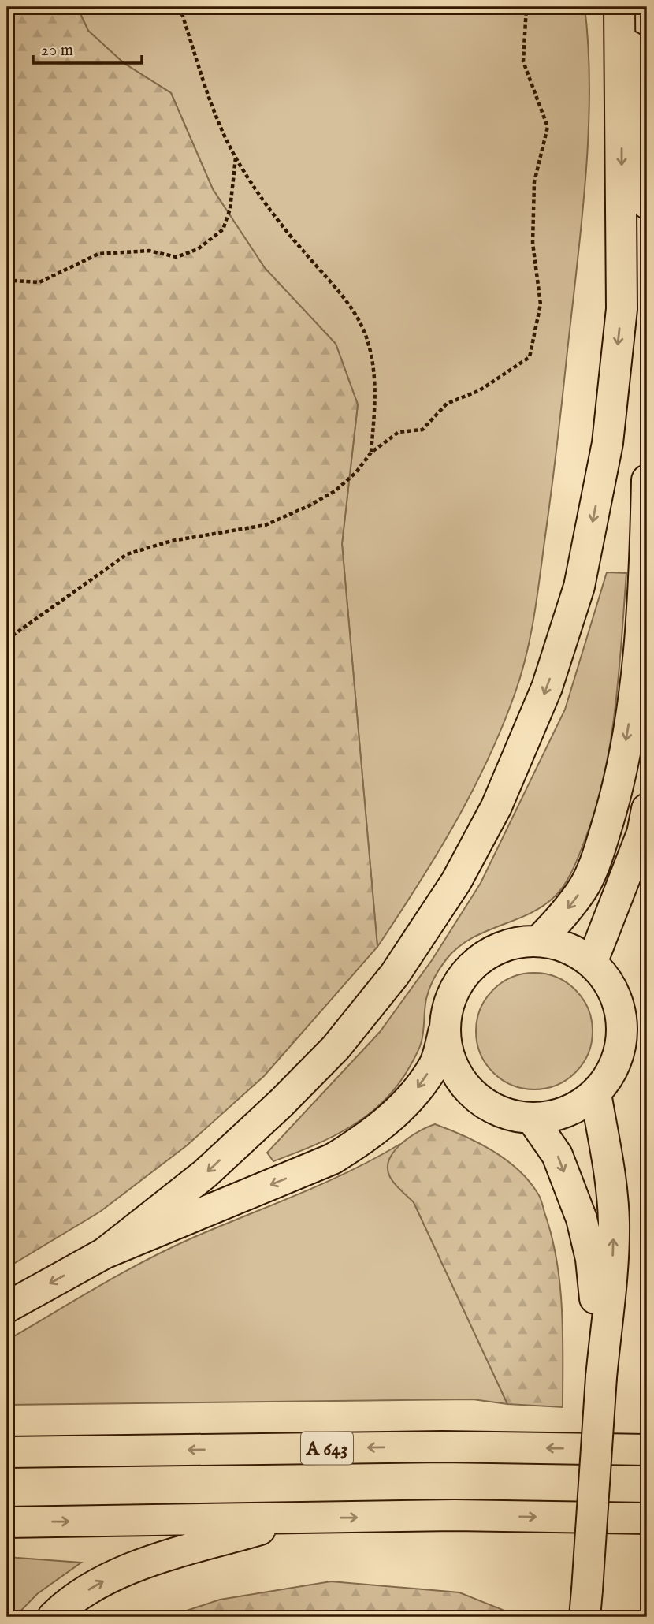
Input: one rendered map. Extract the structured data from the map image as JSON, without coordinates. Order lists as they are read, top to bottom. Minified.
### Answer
{"streets":{"main road":["A 643"]},"scale_bar":"20 m"}
